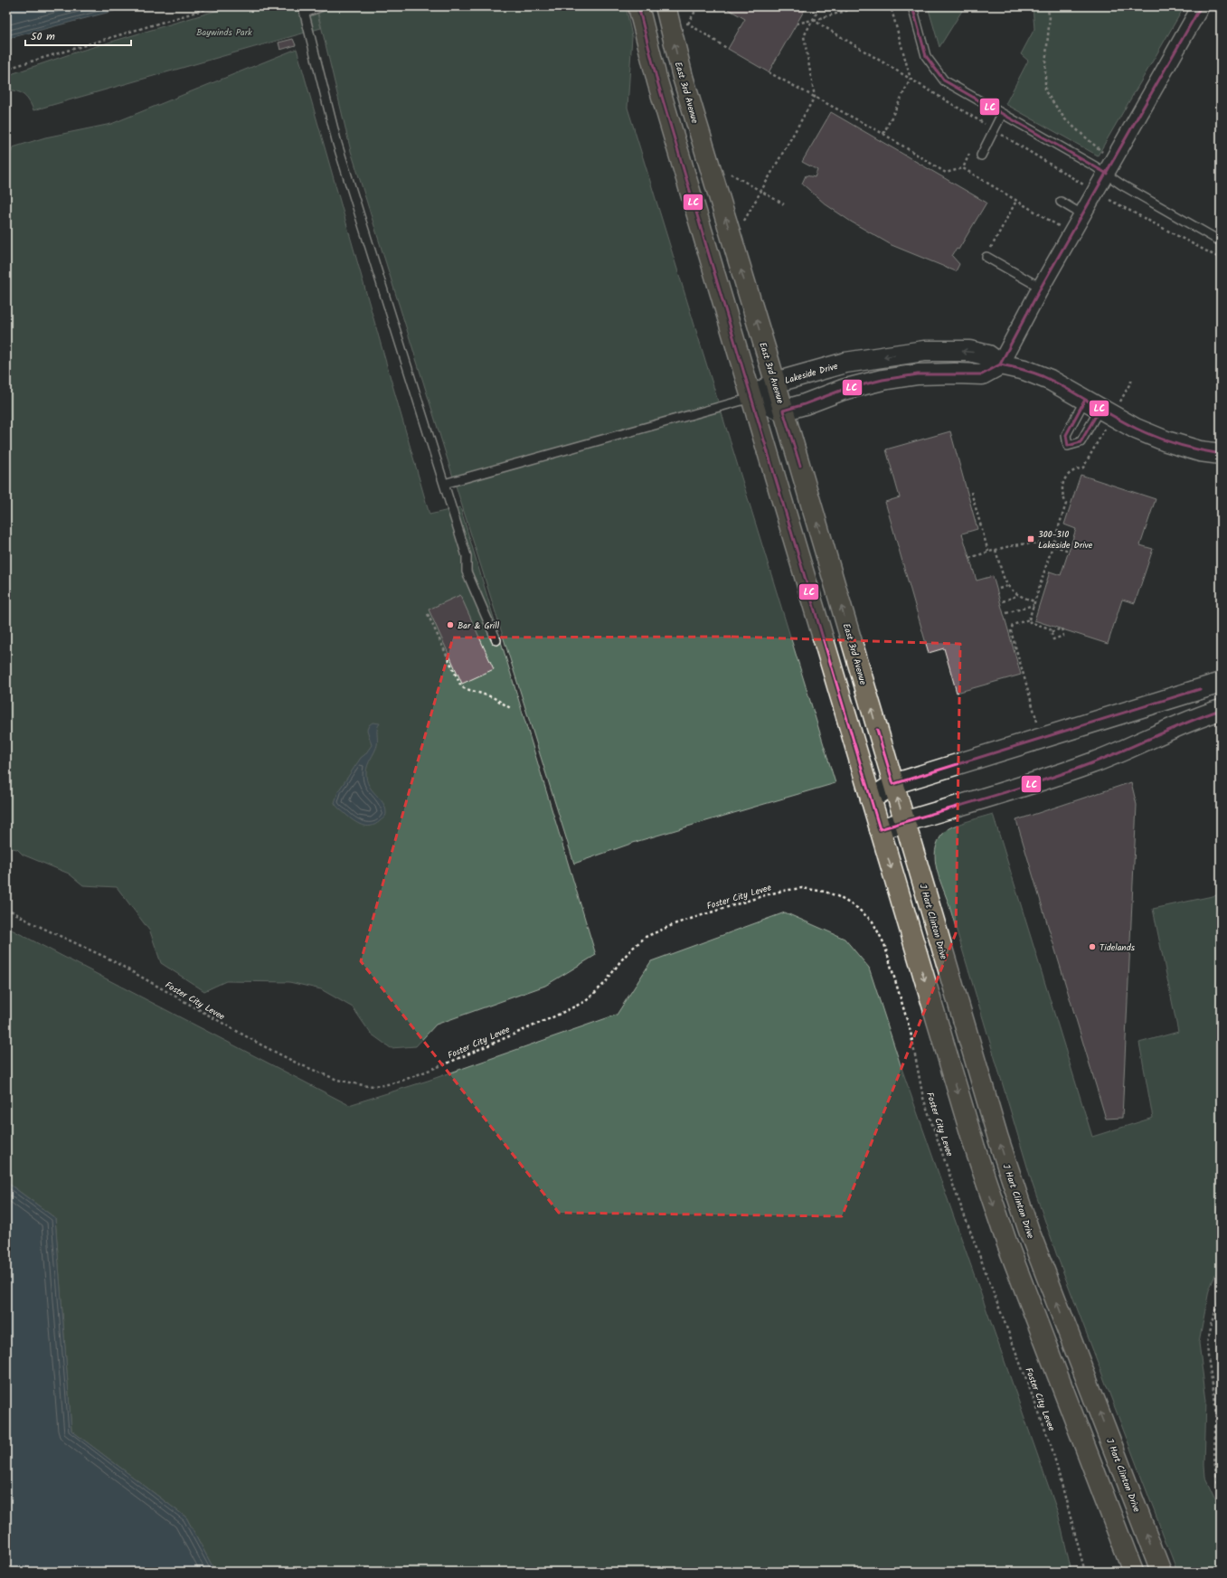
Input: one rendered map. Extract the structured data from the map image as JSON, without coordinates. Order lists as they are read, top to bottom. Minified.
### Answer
{"streets":{"main road":["East 3rd Avenue","J Hart Clinton Drive"],"street":["Lakeside Drive"],"path":["Foster City Levee"]},"crossings":[["East 3rd Avenue","Lakeside Drive"],["East 3rd Avenue","J Hart Clinton Drive"]],"parks":["Baywinds Park"],"places":{"transit":["300-310 Lakeside Drive"],"other":["Bar & Grill","Tidelands"]},"lines":["transit line LC"],"scale_bar":"50 m"}
